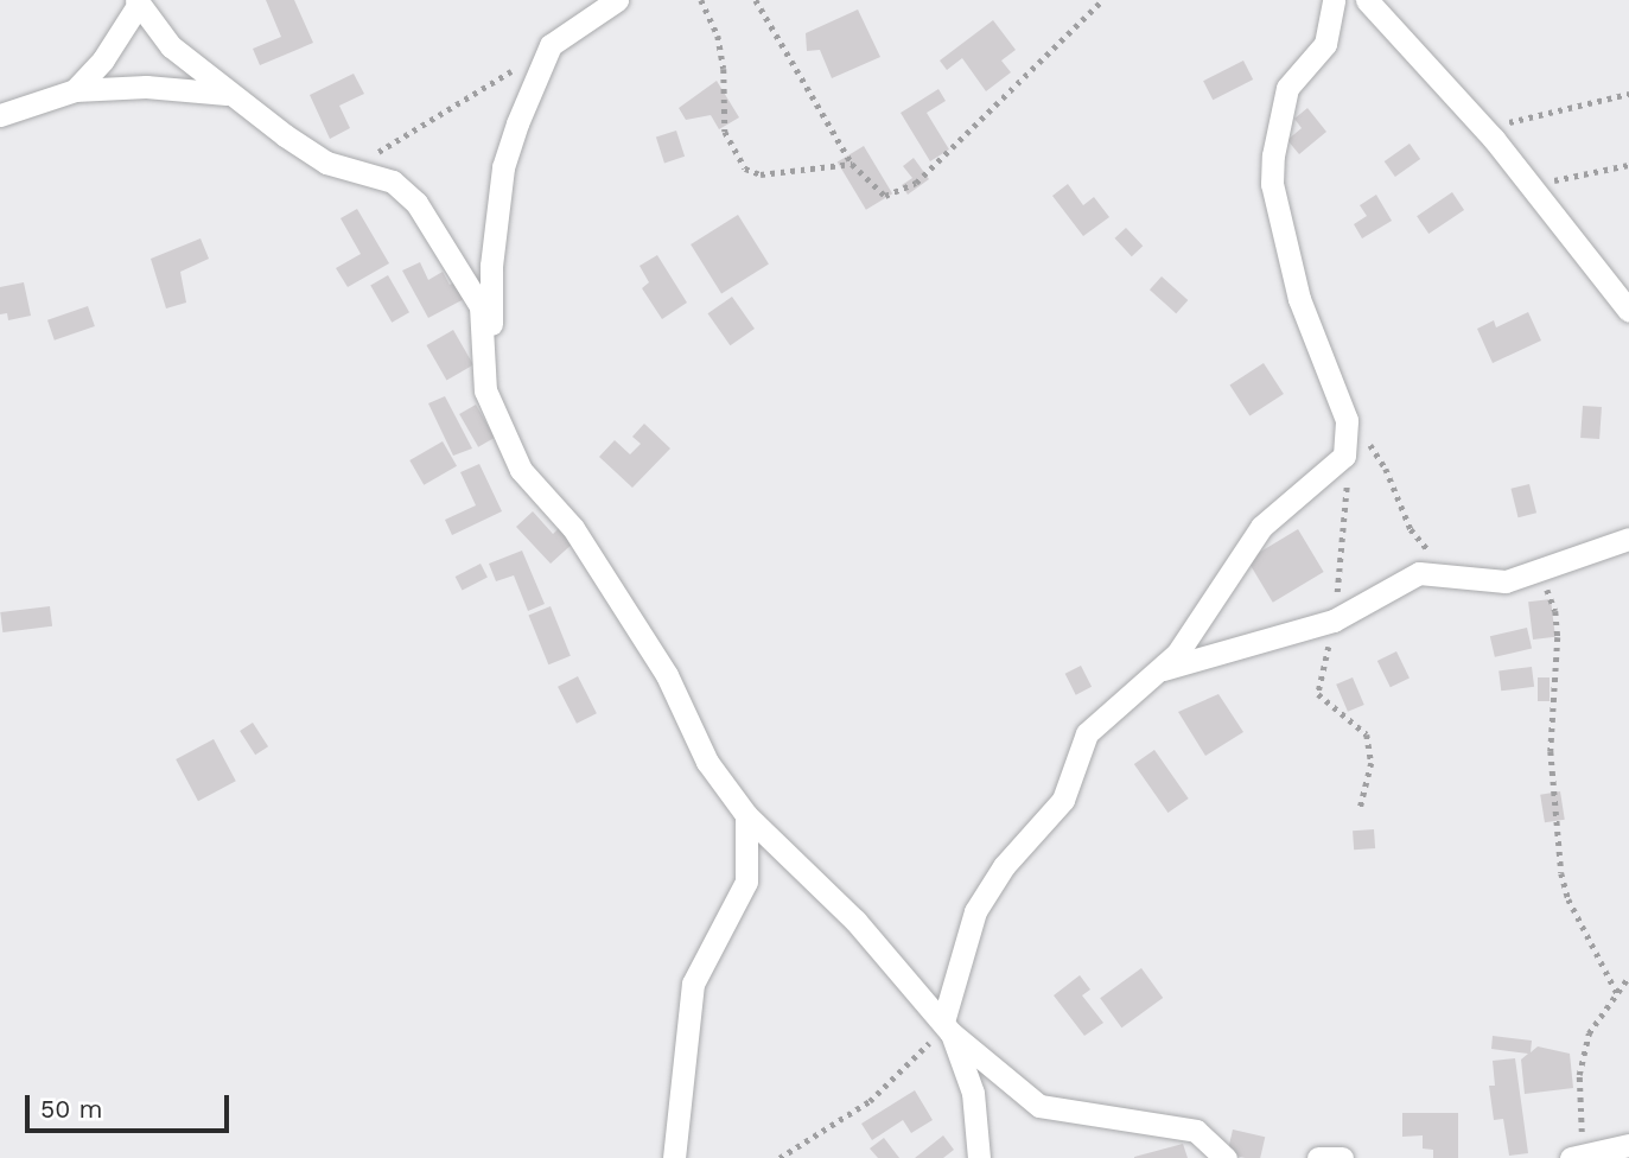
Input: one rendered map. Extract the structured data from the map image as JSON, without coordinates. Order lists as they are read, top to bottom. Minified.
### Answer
{"scale_bar":"50 m"}
